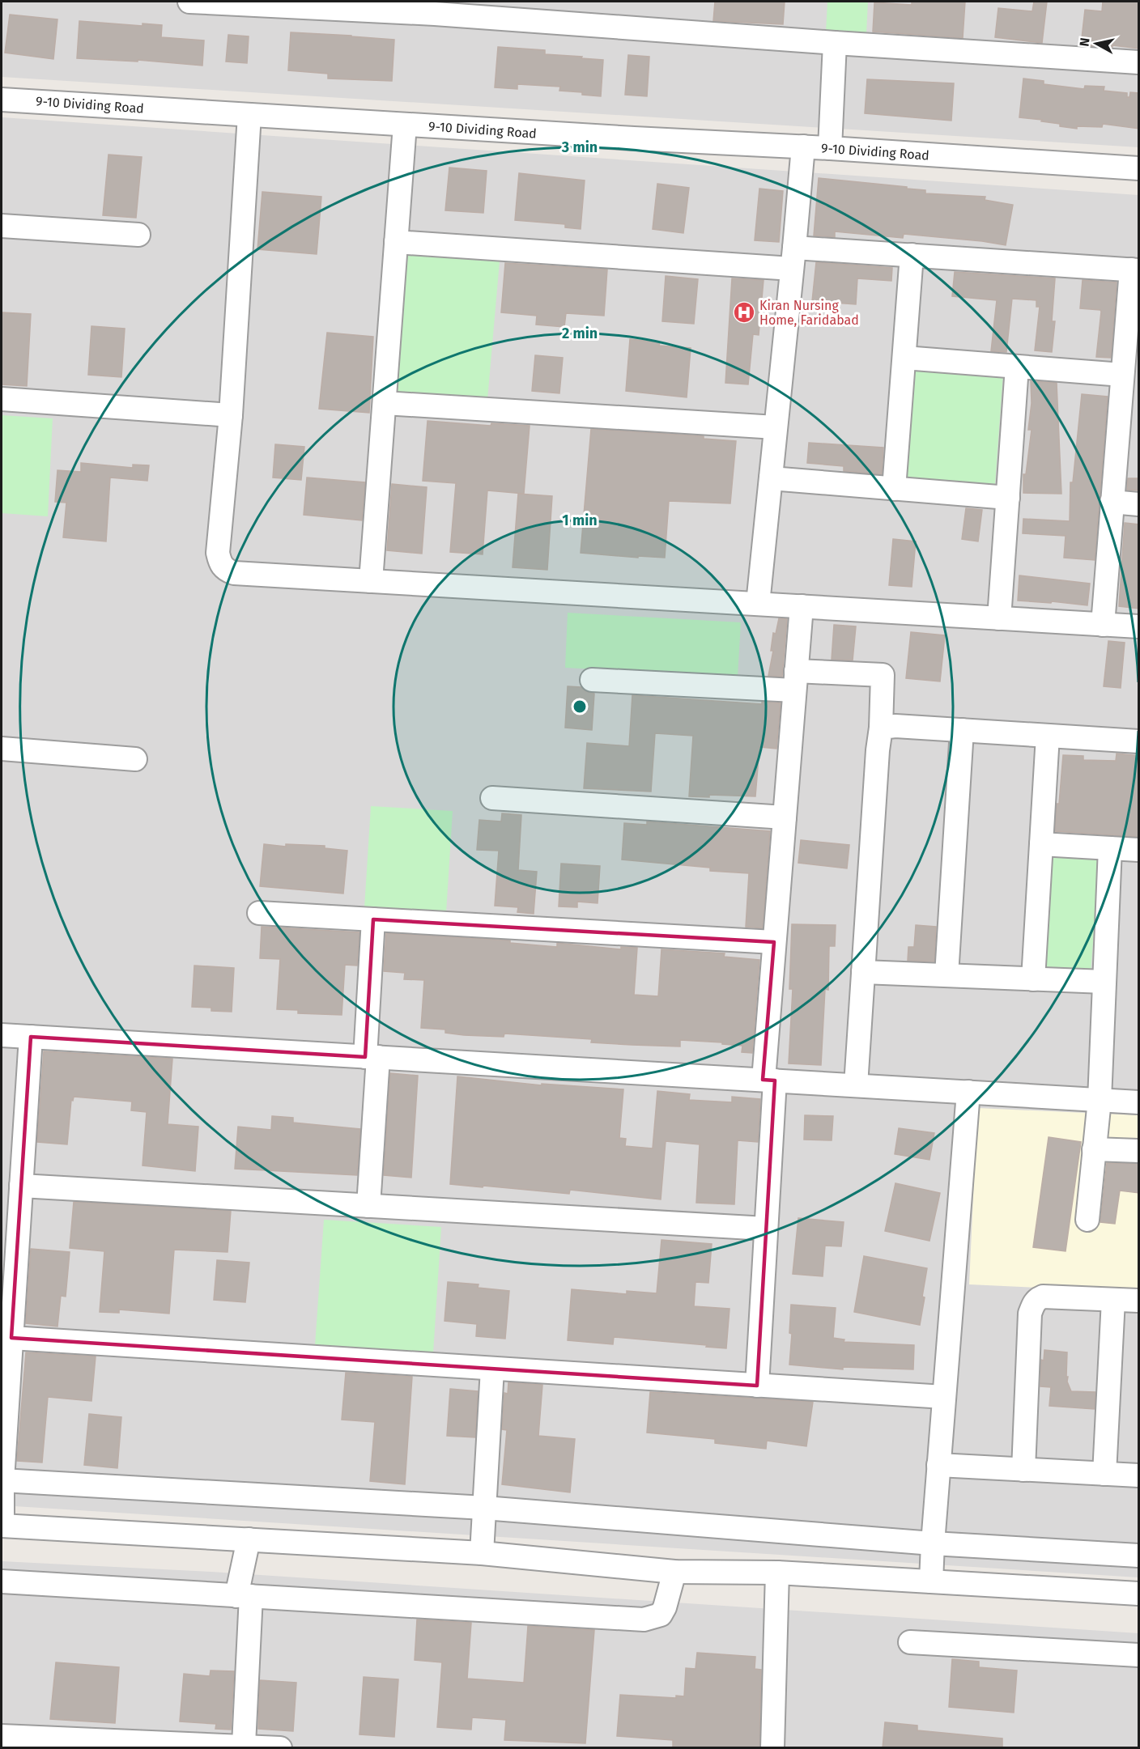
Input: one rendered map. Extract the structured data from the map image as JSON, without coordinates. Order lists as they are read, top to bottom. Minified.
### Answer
{"streets":{"street":["9-10 Dividing Road"]},"places":{"hospital":["Kiran Nursing Home, Faridabad"]},"north":"left","rings":["3 min","2 min","1 min"]}
